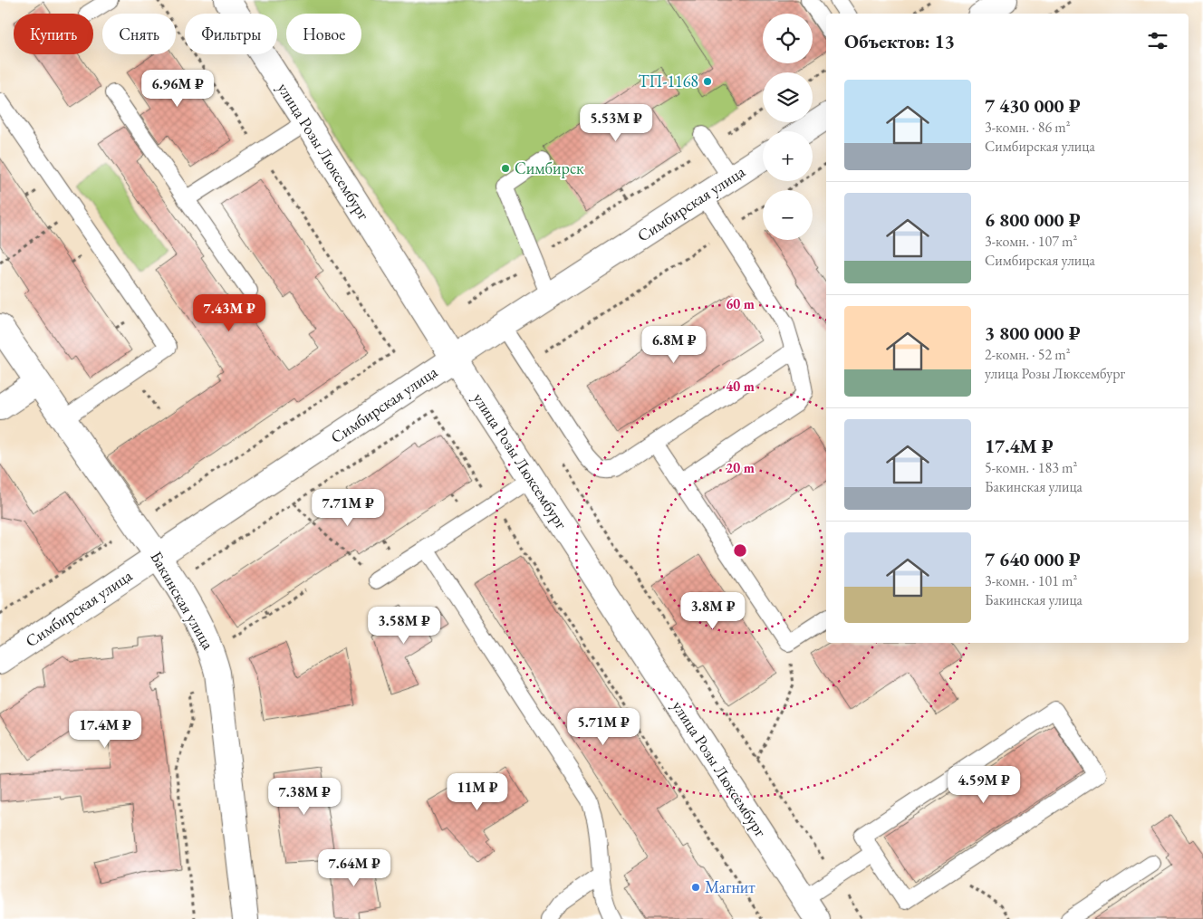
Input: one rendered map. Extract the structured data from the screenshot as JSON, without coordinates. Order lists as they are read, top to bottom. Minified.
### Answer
{"streets":{"street":["улица Розы Люксембург","Симбирская улица","Бакинская улица"]},"crossings":[["улица Розы Люксембург","Симбирская улица"],["Симбирская улица","Бакинская улица"]],"places":["ТП-1168","Симбирск","Магнит"],"page":{"map_buttons":["+","−"],"chip":["Купить","Снять","Фильтры","Новое"],"heading":"Объектов: 13","list":[{"name":"7 430 000 ₽","note":"3-комн. · 86 m² · Симбирская улица"},{"name":"6 800 000 ₽","note":"3-комн. · 107 m² · Симбирская улица"},{"name":"3 800 000 ₽","note":"2-комн. · 52 m² · улица Розы Люксембург"},{"name":"17.4M ₽","note":"5-комн. · 183 m² · Бакинская улица"},{"name":"7 640 000 ₽","note":"3-комн. · 101 m² · Бакинская улица"}],"price":["6.96M ₽","5.53M ₽","7.43M ₽","6.8M ₽","7.71M ₽","3.8M ₽","3.58M ₽","5.71M ₽","17.4M ₽","4.59M ₽","11M ₽","7.38M ₽","7.64M ₽"]},"rings":["60 m","40 m","20 m"]}
